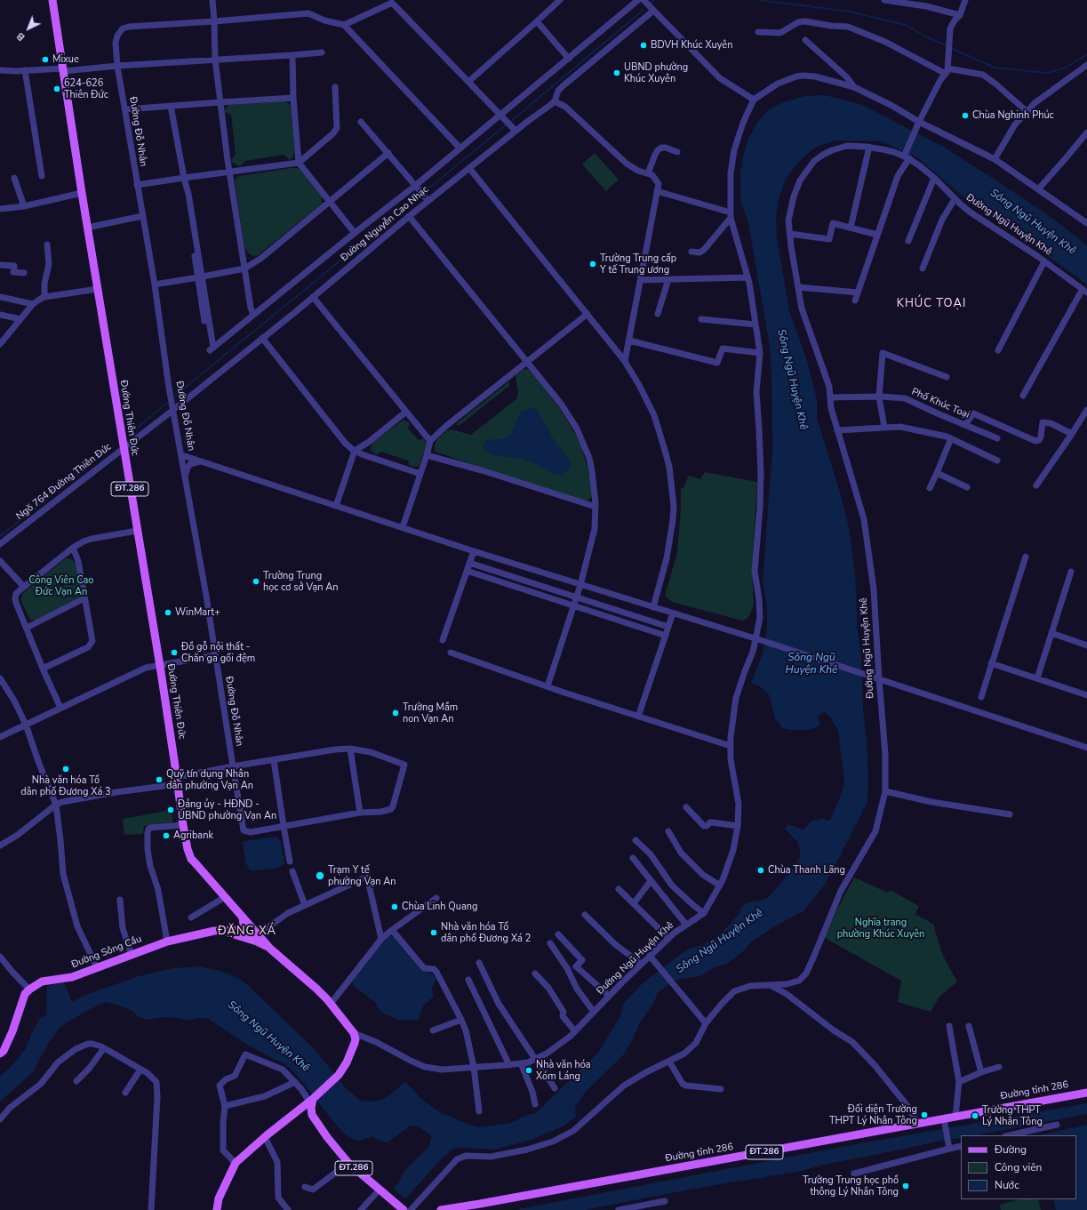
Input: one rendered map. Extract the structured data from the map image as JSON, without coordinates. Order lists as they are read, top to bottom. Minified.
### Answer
{"streets":{"main road":["Đường Thiên Đức","ĐT.286","Đường Sông Cầu","Đường tỉnh 286"],"street":["Đường Đỗ Nhân","Đường Nguyễn Cao Nhạc","Đường Ngũ Huyện Khê","Phố Khúc Toại","Ngõ 764 Đường Thiên Đức"]},"crossings":[["Đường Đỗ Nhân","Đường Nguyễn Cao Nhạc"],["Đường Nguyễn Cao Nhạc","Đường Thiên Đức"],["Đường Nguyễn Cao Nhạc","Ngõ 764 Đường Thiên Đức"],["Đường Ngũ Huyện Khê","Phố Khúc Toại"],["Đường Ngũ Huyện Khê","Đường Thiên Đức"],["Đường Thiên Đức","Ngõ 764 Đường Thiên Đức"],["Đường Thiên Đức","Đường Sông Cầu"]],"districts":["KHÚC TOẠI","ĐẶNG XÁ"],"water":["Sông Ngũ Huyện Khê"],"parks":["Công Viên Cao Đức Vạn An","Nghĩa trang phường Khúc Xuyên"],"places":["BDVH Khúc Xuyên","Mixue","UBND phường Khúc Xuyên","624-626 Thiên Đức","Chùa Nghinh Phúc","Trường Trung cấp Y tế Trung ương","Trường Trung học cơ sở Vạn An","WinMart+","Đồ gỗ nội thất - Chăn ga gối đệm","Trường Mầm non Vạn An","Nhà văn hóa Tổ dân phố Đương Xá 3","Quỹ tín dụng Nhân dân phường Vạn An","Đảng ủy - HĐND - UBND phường Vạn An","Agribank","Chùa Thanh Lãng","Trạm Y tế phường Vạn An","Chùa Linh Quang","Nhà văn hóa Tổ dân phố Đương Xá 2","Nhà văn hóa Xóm Láng","Đối diện Trường THPT Lý Nhân Tông","Trường THPT Lý Nhân Tông","Trường Trung học phổ thông Lý Nhân Tông"],"legend":["Đường","Công viên","Nước"],"north":"bottom left"}
